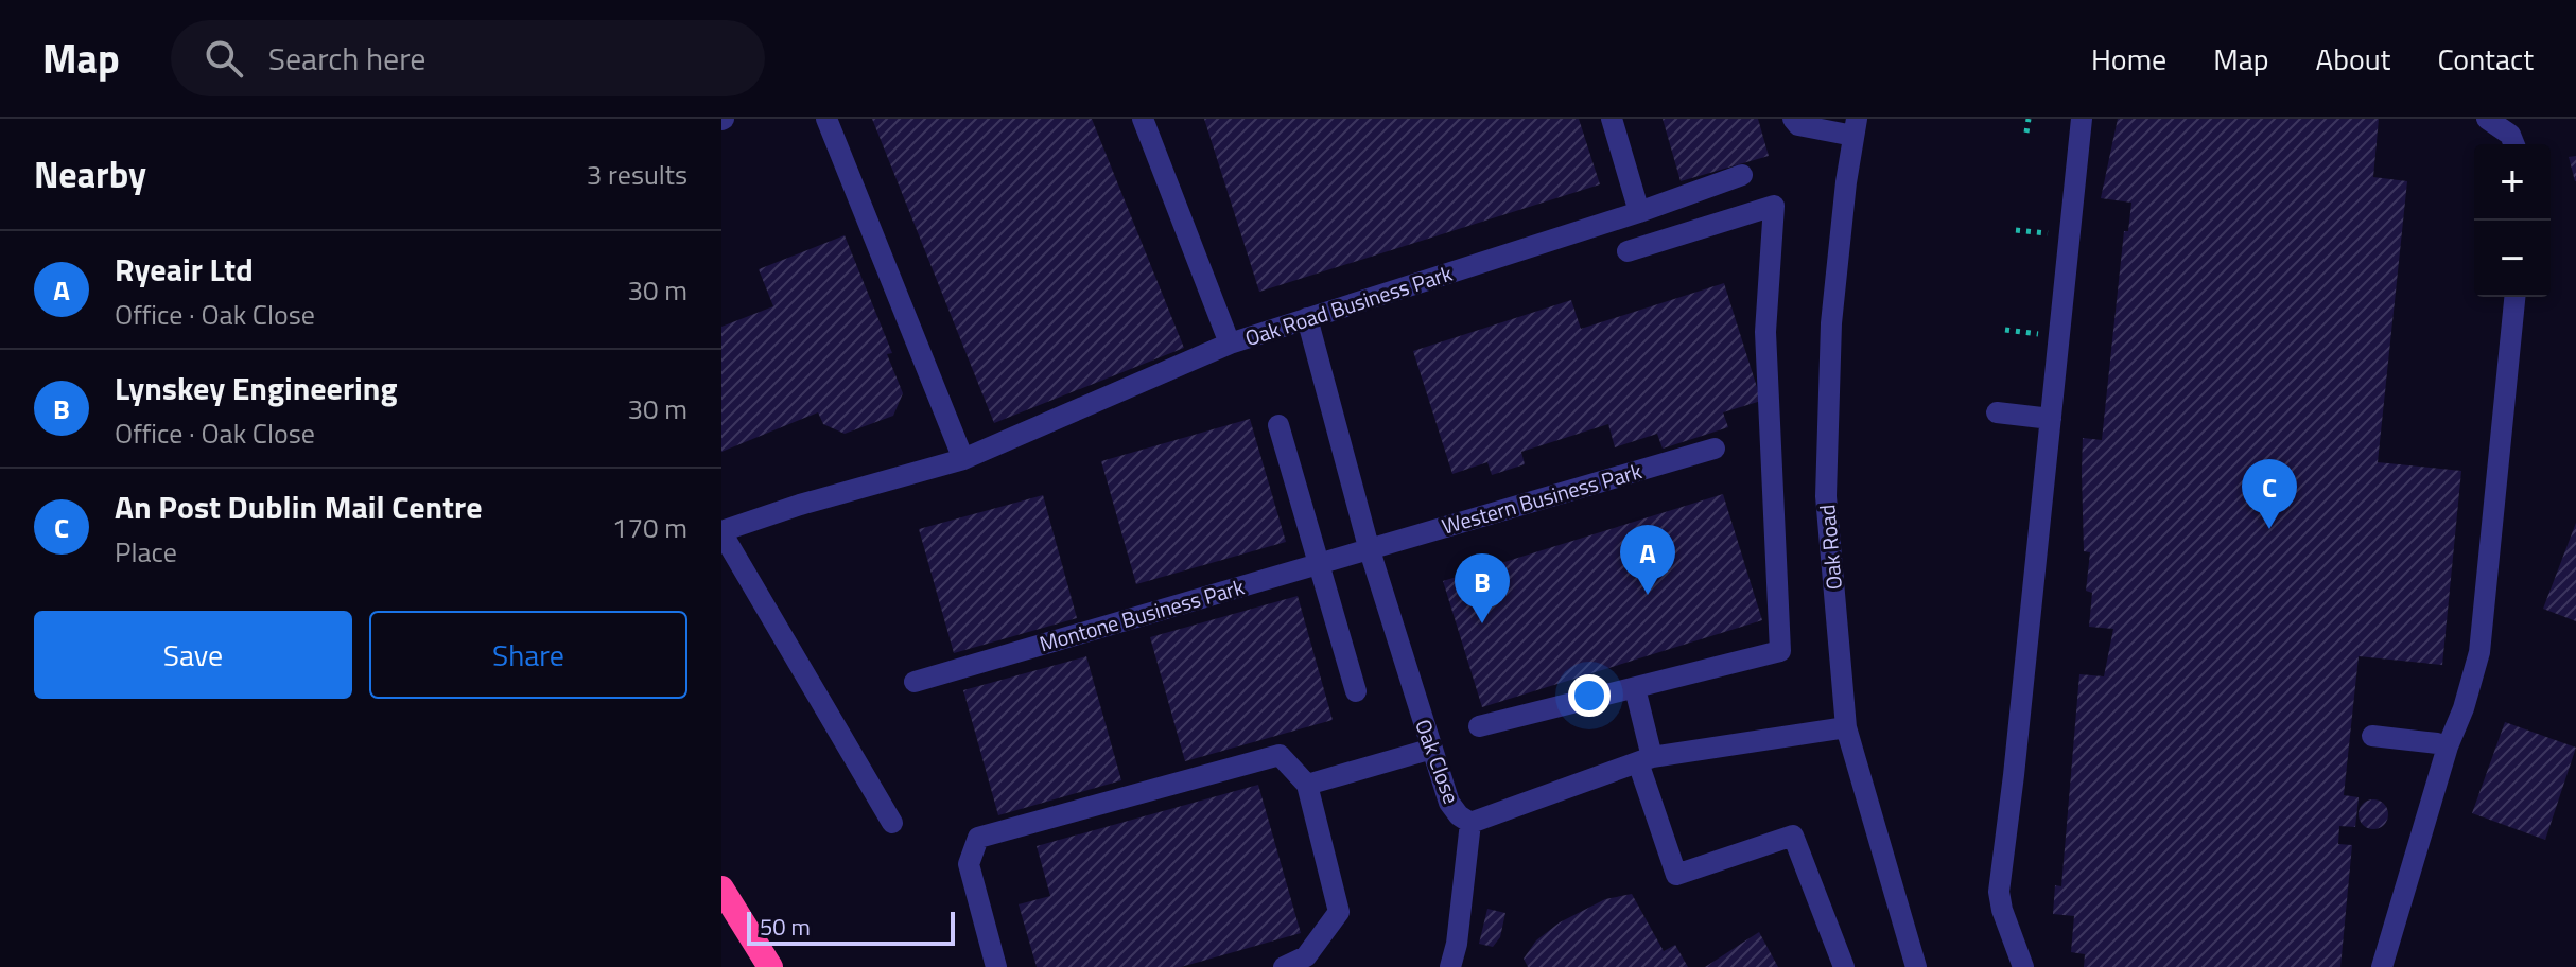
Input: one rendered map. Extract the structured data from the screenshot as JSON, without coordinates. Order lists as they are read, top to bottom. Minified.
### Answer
{"streets":{"street":["Oak Road Business Park","Western Business Park","Oak Road","Montone Business Park","Oak Close"]},"crossings":[["Oak Road Business Park","Oak Close"],["Western Business Park","Montone Business Park"],["Western Business Park","Oak Close"],["Oak Road","Oak Close"],["Montone Business Park","Oak Close"]],"scale_bar":"50 m","page":{"header":"Map","search":"Search here","nav":["Home","Map","About","Contact"],"heading":["Nearby","3 results"],"map_buttons":["+","−"],"list":[{"mark":"A","name":"Ryeair Ltd","note":"Office · Oak Close","value":"30 m"},{"mark":"B","name":"Lynskey Engineering","note":"Office · Oak Close","value":"30 m"},{"mark":"C","name":"An Post Dublin Mail Centre","note":"Place","value":"170 m"}],"pins":["C","A","B"],"buttons":["Save","Share"],"scale":"50 m"}}
